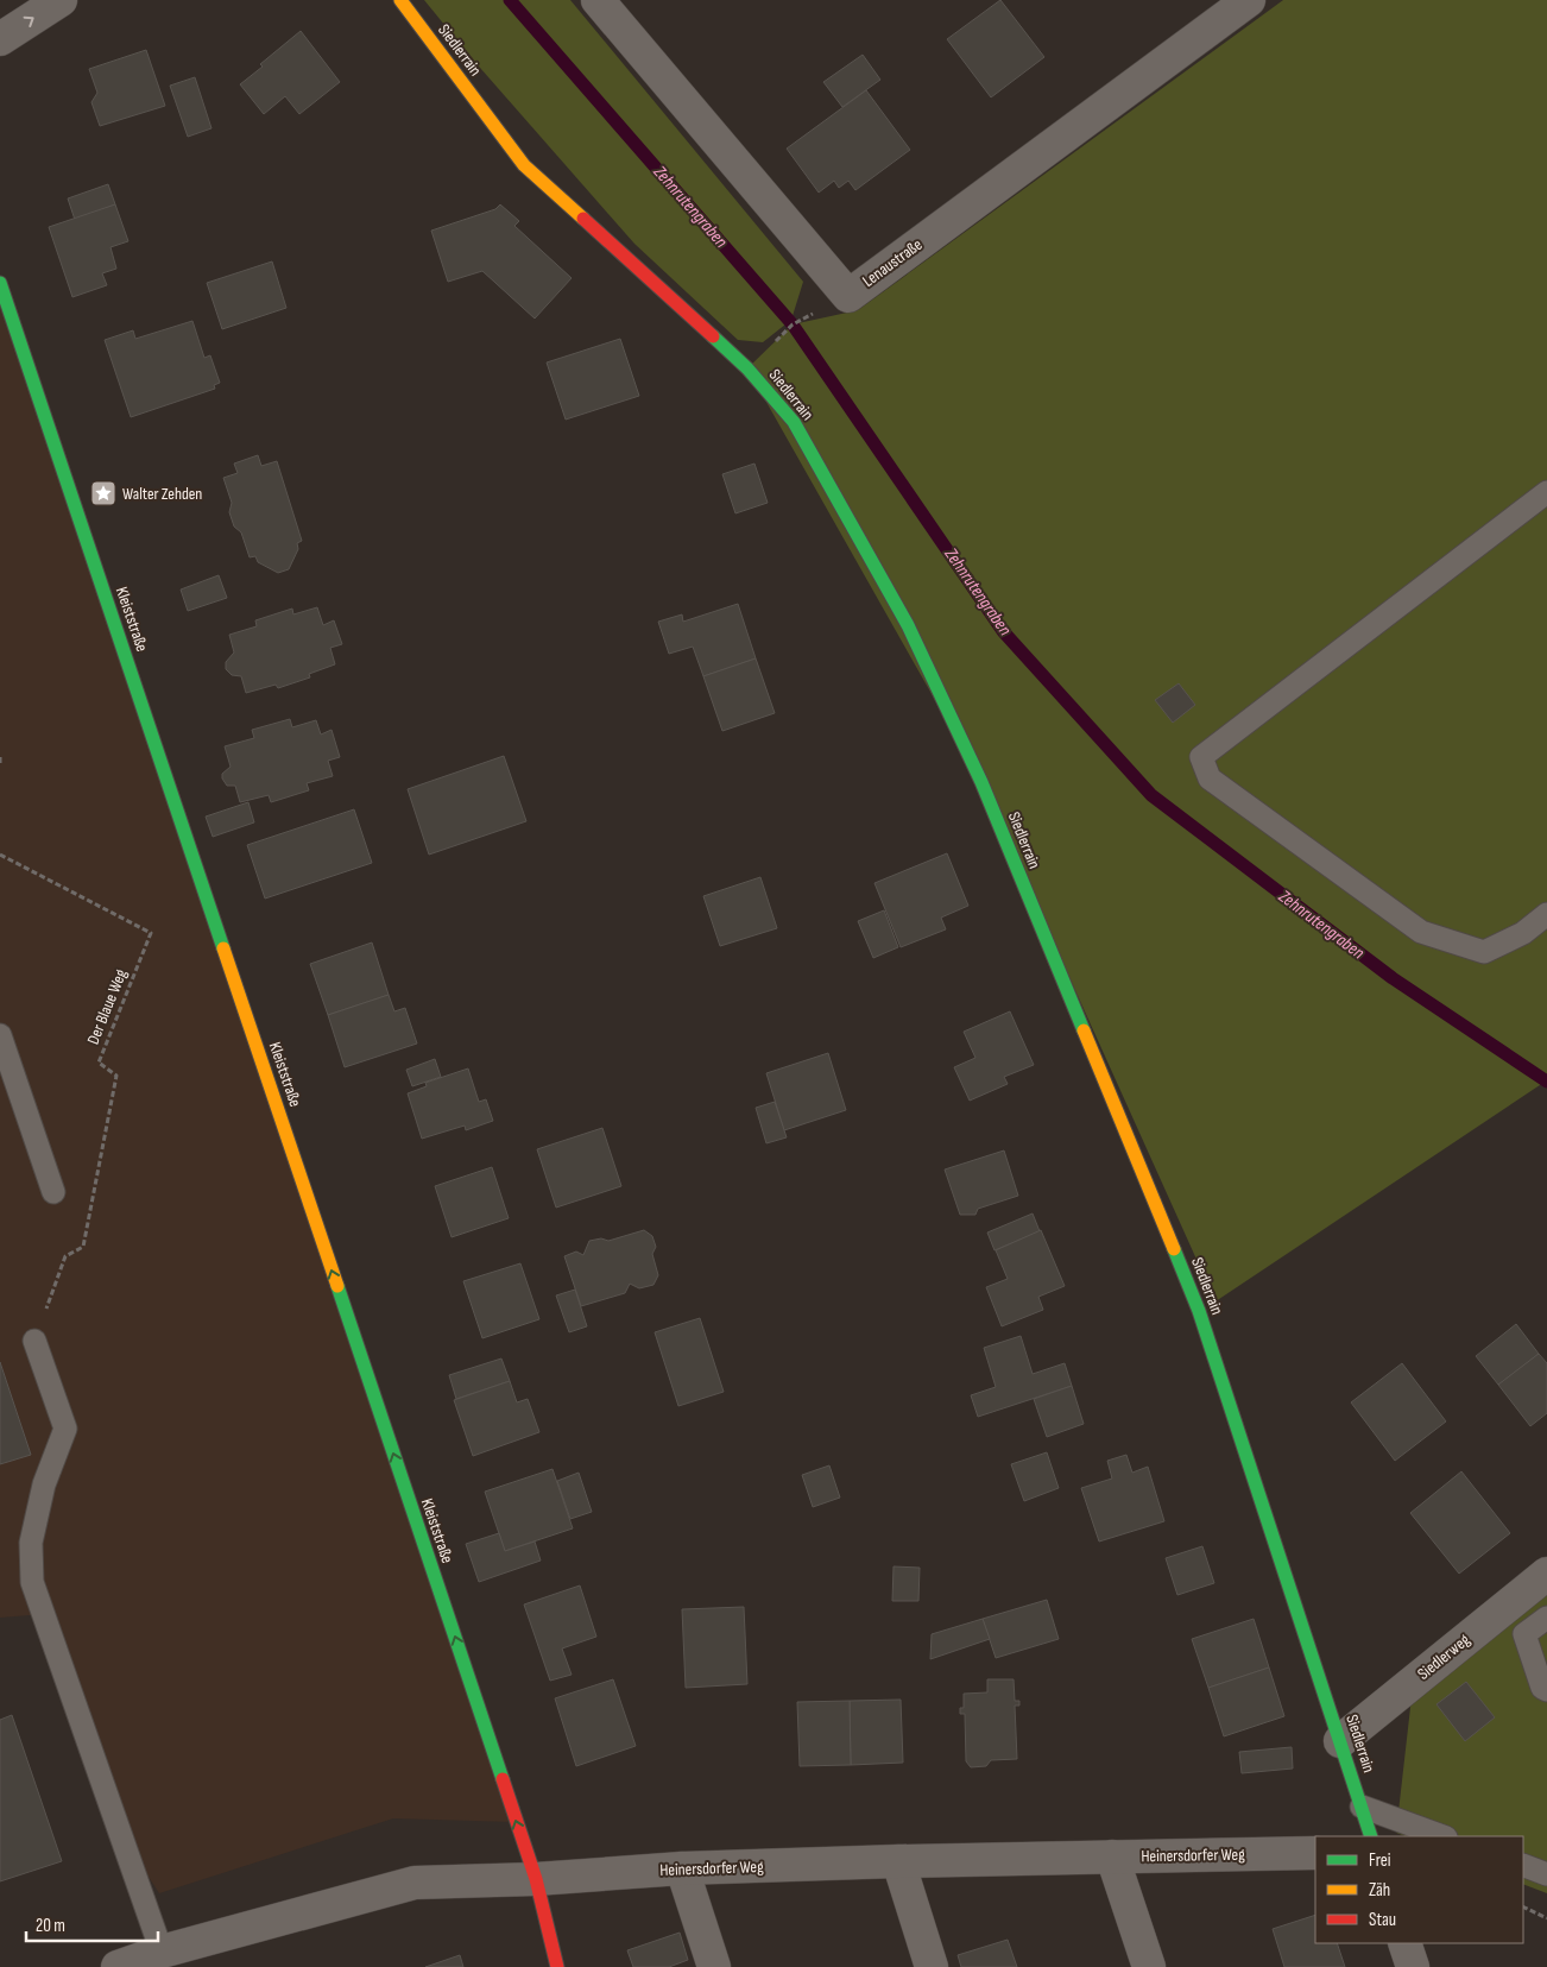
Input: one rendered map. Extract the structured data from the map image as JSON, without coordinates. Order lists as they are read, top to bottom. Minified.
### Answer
{"streets":{"street":["Siedlerrain","Lenaustraße","Kleiststraße","Siedlerweg","Heinersdorfer Weg"],"path":["Der Blaue Weg"]},"crossings":[["Siedlerrain","Siedlerweg"],["Kleiststraße","Heinersdorfer Weg"]],"one_way":["Kleiststraße"],"water":["Zehnrutengraben"],"places":{"place":["Walter Zehden"]},"legend":["Frei","Zäh","Stau"],"scale_bar":"20 m"}
